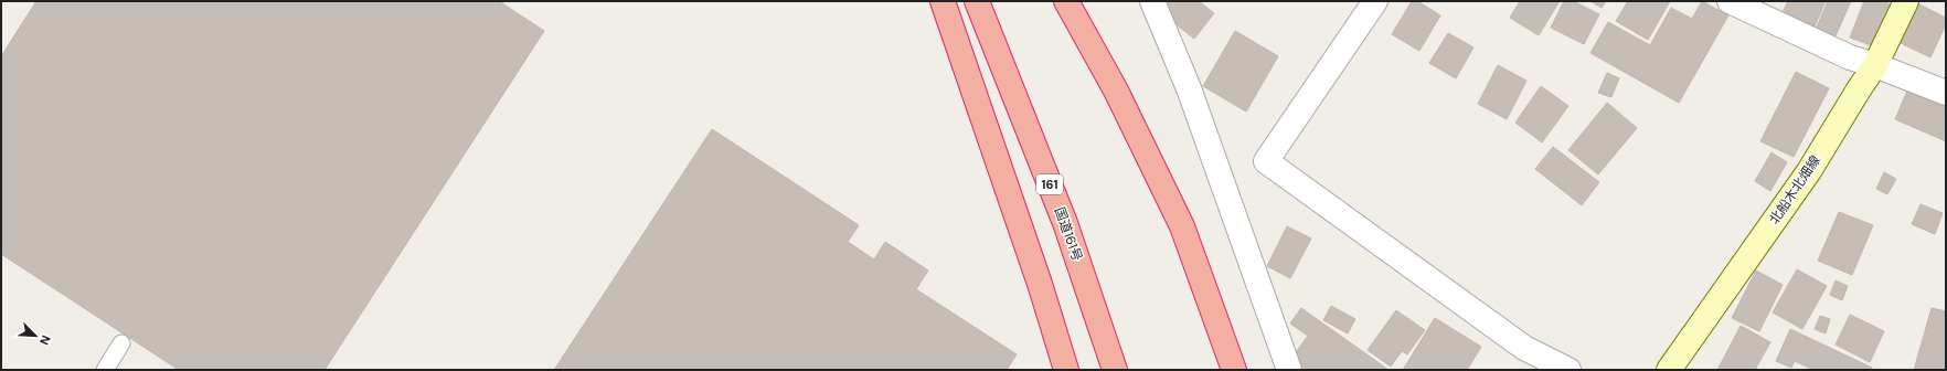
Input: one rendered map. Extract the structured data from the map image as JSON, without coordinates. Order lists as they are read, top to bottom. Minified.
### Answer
{"streets":{"highway":["161","国道161号"],"main road":["北船木北畑線"]},"north":"bottom right"}
